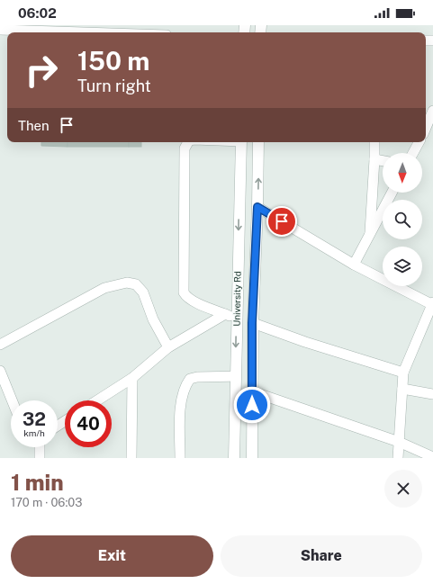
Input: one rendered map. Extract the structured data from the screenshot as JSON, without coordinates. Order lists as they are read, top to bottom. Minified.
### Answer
{"streets":{"street":["University Rd"]},"north":"bottom","page":{"status":"06:02","turn":["150 m","Turn right"],"then":"Then","speed":"32 km/h","limit":"40","heading":["1 min","170 m · 06:03"],"buttons":["Exit","Share"]}}
